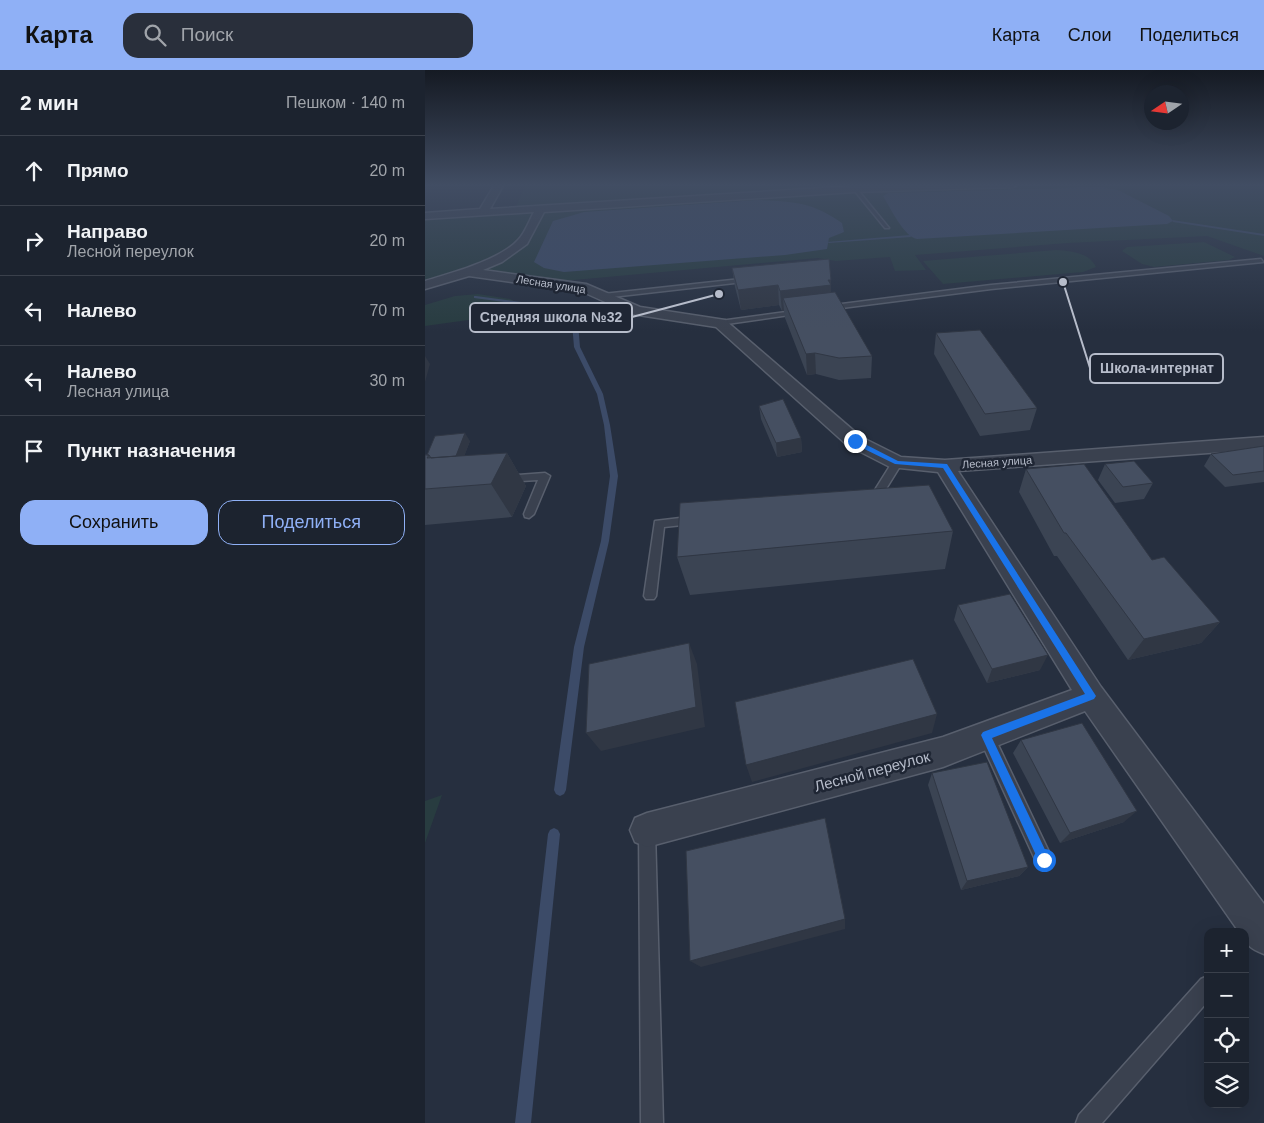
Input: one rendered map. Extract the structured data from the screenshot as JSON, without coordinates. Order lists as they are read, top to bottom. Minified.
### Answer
{"streets":{"street":["Лесная улица","Лесной переулок"]},"places":["Школа-интернат","Средняя школа №32"],"north":"left","page":{"header":"Карта","search":"Поиск","nav":["Карта","Слои","Поделиться"],"heading":["2 мин","Пешком · 140 m"],"list":[["Прямо","20 m"],["Направо","Лесной переулок","20 m"],["Налево","70 m"],["Налево","Лесная улица","30 m"],"Пункт назначения"],"buttons":["Сохранить","Поделиться"],"map_buttons":["+","−"]}}
